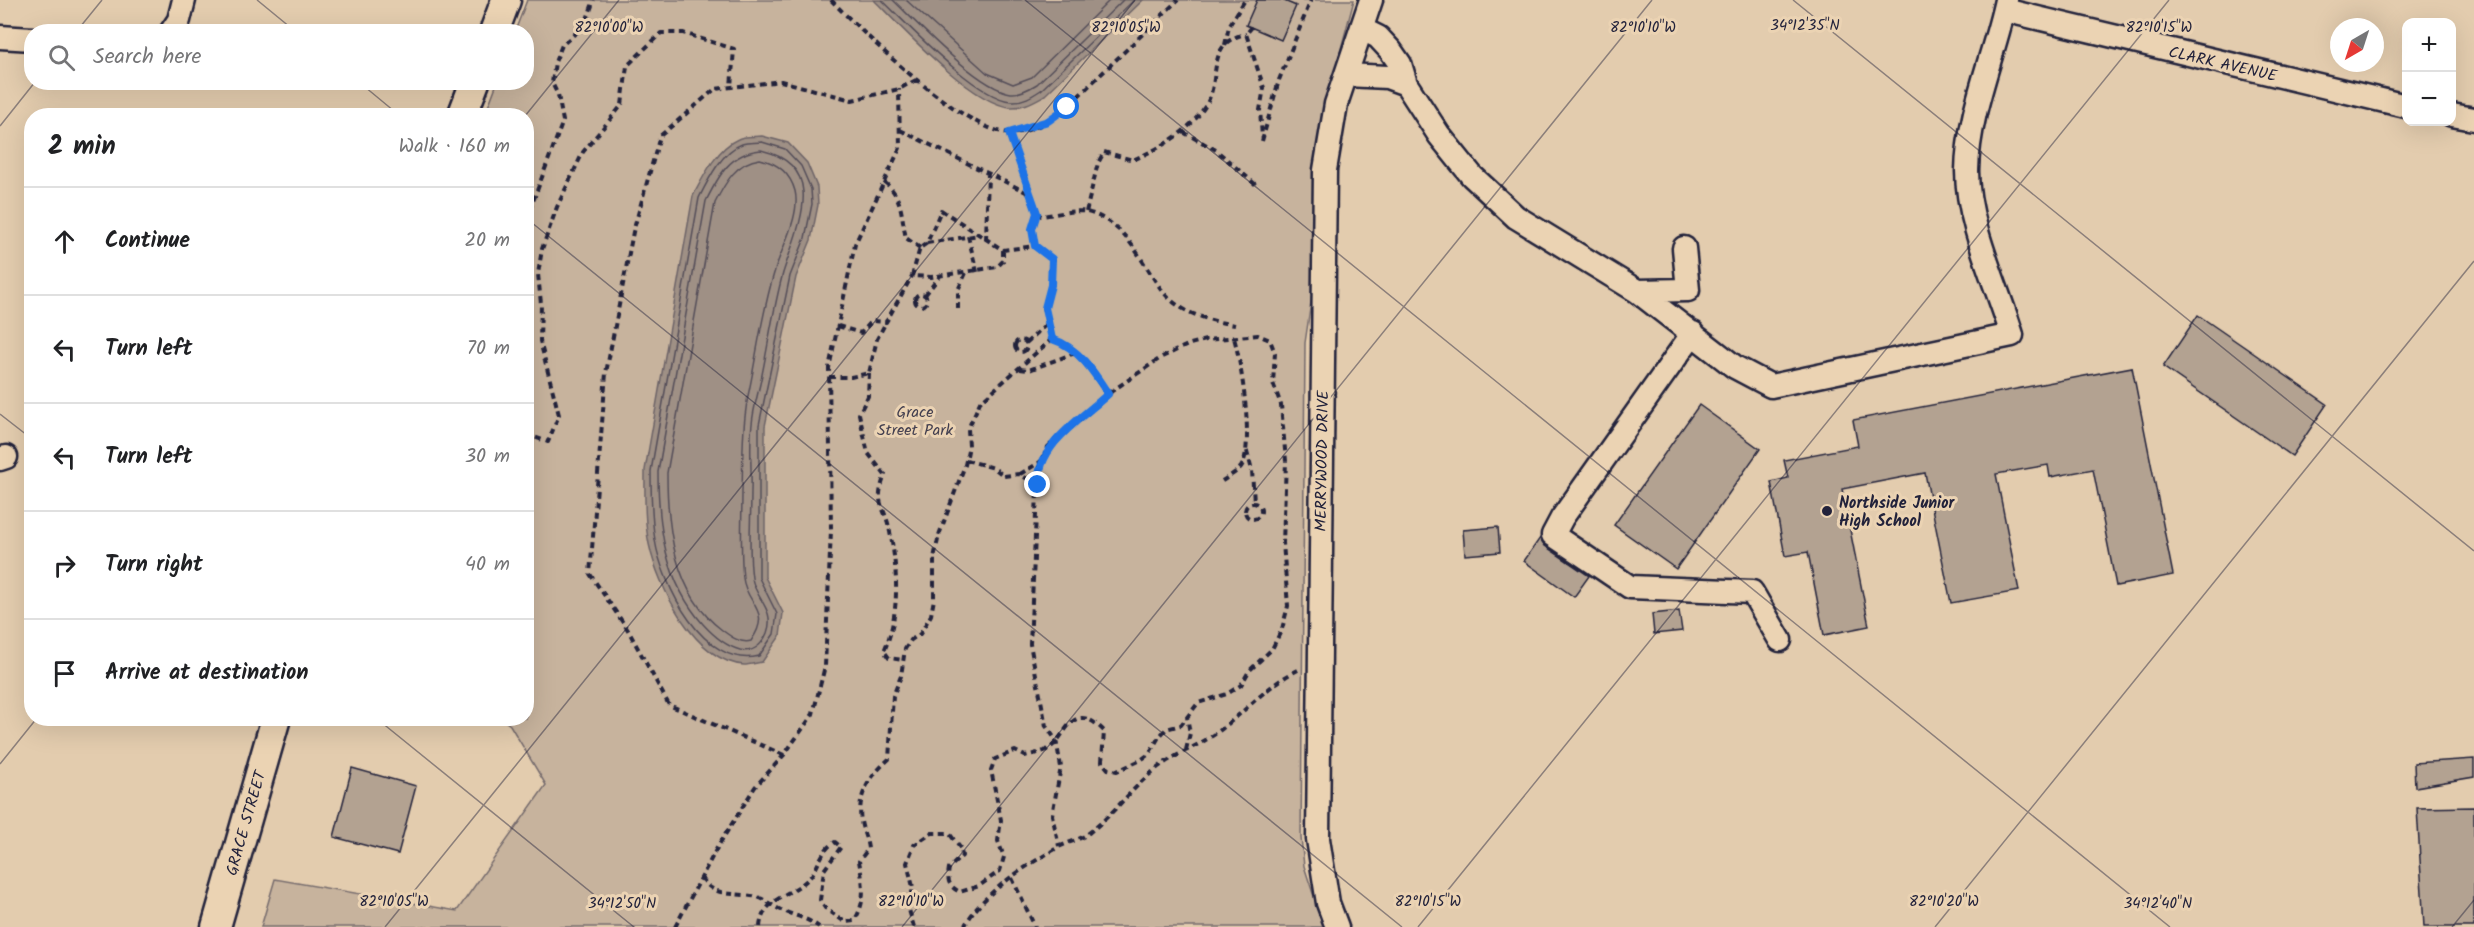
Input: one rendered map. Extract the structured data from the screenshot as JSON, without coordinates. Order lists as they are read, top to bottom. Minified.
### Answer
{"streets":{"main road":["GRACE STREET"],"street":["CLARK AVENUE","MERRYWOOD DRIVE"]},"parks":["Grace Street Park"],"places":["Northside Junior High School"],"north":"bottom left","page":{"map_buttons":["+","−"],"search":"Search here","heading":["2 min","Walk · 160 m"],"list":[["Continue","20 m"],["Turn left","70 m"],["Turn left","30 m"],["Turn right","40 m"],"Arrive at destination"]},"coordinates":["34°12'35\"N","82°10'00\"W","82°10'05\"W","82°10'10\"W","82°10'15\"W","82°10'20\"W","34°12'50\"N","34°12'40\"N"]}
